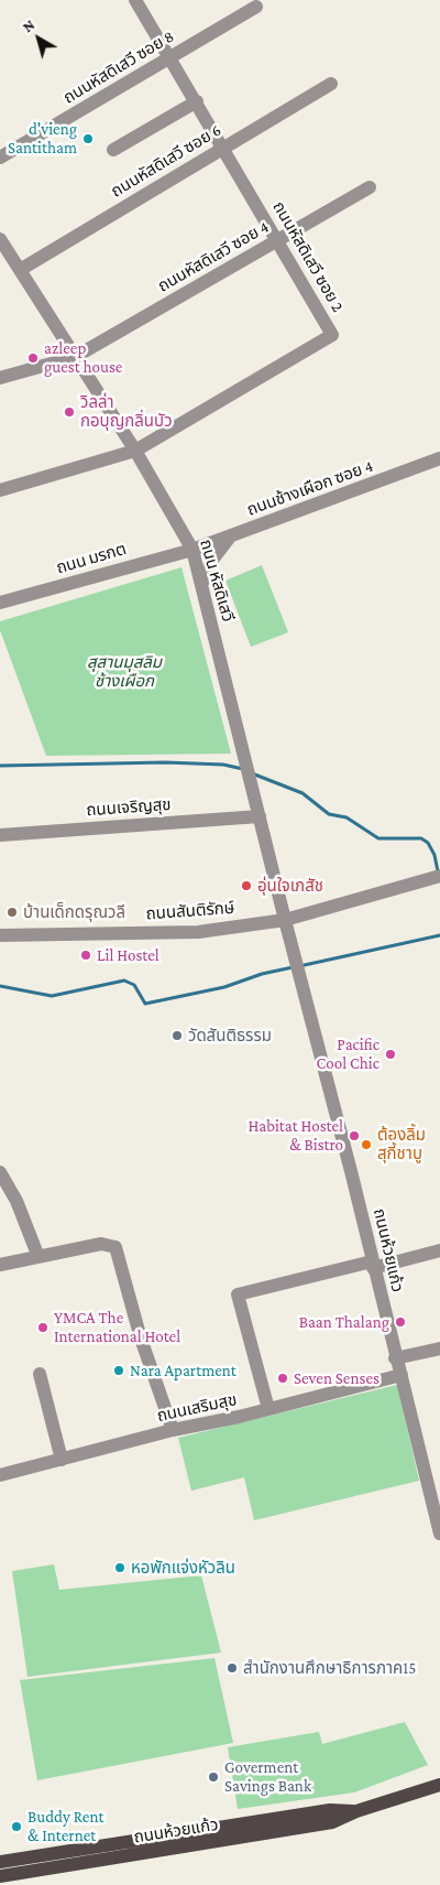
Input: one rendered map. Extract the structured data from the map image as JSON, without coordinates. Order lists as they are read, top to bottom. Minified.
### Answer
{"streets":{"main road":["ถนนห้วยแก้ว"],"street":["ถนนหัสดิเสวี ซอย 8","ถนนหัสดิเสวี ซอย 6","ถนนหัสดิเสวี ซอย 4","ถนนหัสดิเสวี ซอย 2","ถนนช้างเผือก ซอย 4","ถนน มรกต","ถนน หัสดิเสวี","ถนนเจริญสุข","ถนนสันติรักษ์","ถนนเสริมสุข"]},"crossings":[["ถนนหัสดิเสวี ซอย 8","ถนนหัสดิเสวี ซอย 2"],["ถนนหัสดิเสวี ซอย 6","ถนนหัสดิเสวี ซอย 2"],["ถนนหัสดิเสวี ซอย 6","ถนน หัสดิเสวี"],["ถนนหัสดิเสวี ซอย 4","ถนนหัสดิเสวี ซอย 2"],["ถนนหัสดิเสวี ซอย 4","ถนน หัสดิเสวี"],["ถนนหัสดิเสวี ซอย 2","ถนน หัสดิเสวี"],["ถนนช้างเผือก ซอย 4","ถนน มรกต"],["ถนนช้างเผือก ซอย 4","ถนน หัสดิเสวี"],["ถนน มรกต","ถนน หัสดิเสวี"],["ถนน หัสดิเสวี","ถนนเจริญสุข"],["ถนน หัสดิเสวี","ถนนสันติรักษ์"],["ถนน หัสดิเสวี","ถนนห้วยแก้ว"],["ถนนห้วยแก้ว","ถนนเสริมสุข"]],"parks":["สุสานมุสลิม ช้างเผือก"],"places":["d'vieng Santitham","azleep guest house","วิลล่า กอบุญกลิ่นบัว","อุ่นใจเภสัช","บ้านเด็กดรุณวลี","Lil Hostel","วัดสันติธรรม","Pacific Cool Chic","Habitat Hostel & Bistro","ต้องลิ้ม สุกี้ชาบู","Baan Thalang","YMCA The International Hotel","Nara Apartment","Seven Senses","หอพักแจ่งหัวลิน","สำนักงานศึกษาธิการภาค15","Goverment Savings Bank","Buddy Rent & Internet"],"north":"top left"}
